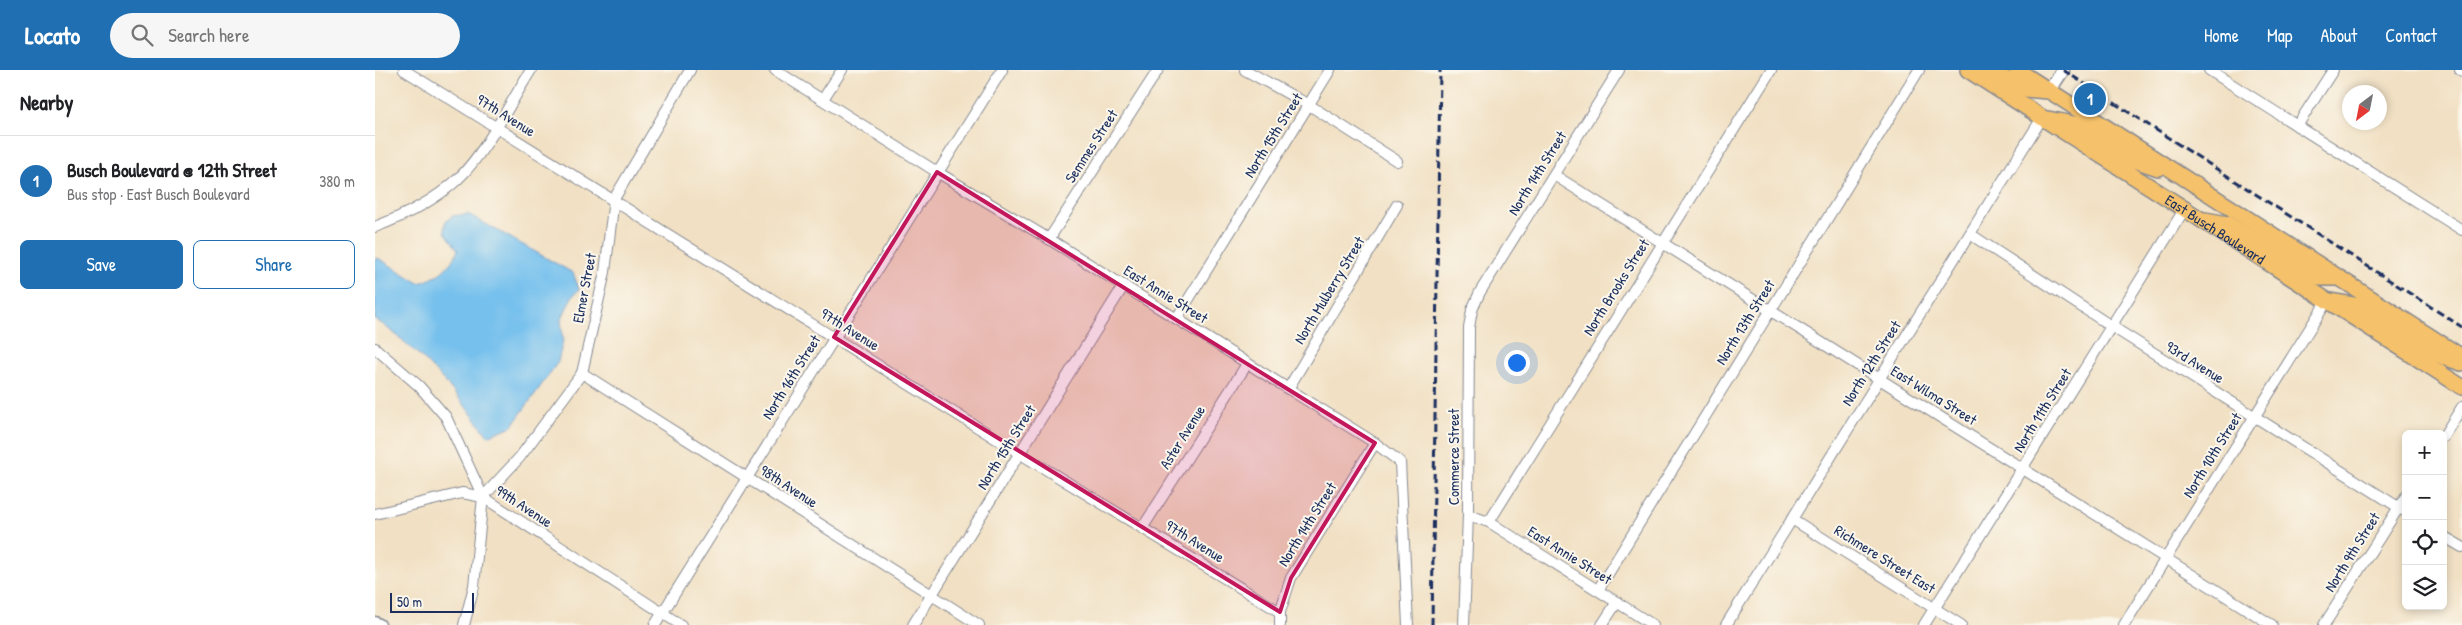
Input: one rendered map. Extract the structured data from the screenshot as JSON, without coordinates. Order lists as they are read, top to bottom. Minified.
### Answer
{"streets":{"main road":["East Busch Boulevard"],"street":["97th Avenue","North 15th Street","Semmes Street","North 14th Street","North Brooks Street","Elmer Street","North Mulberry Street","East Annie Street","North 13th Street","93rd Avenue","North 12th Street","North 16th Street","East Wilma Street","North 11th Street","Aster Avenue","North 10th Street","Commerce Street","98th Avenue","99th Avenue","North 9th Street","Richmere Street East"]},"crossings":[["97th Avenue","North 15th Street"],["97th Avenue","North 14th Street"],["97th Avenue","Elmer Street"],["97th Avenue","North 16th Street"],["97th Avenue","Aster Avenue"],["North 15th Street","East Annie Street"],["North 15th Street","98th Avenue"],["Semmes Street","East Annie Street"],["North 14th Street","East Annie Street"],["North 14th Street","East Wilma Street"],["North 14th Street","Commerce Street"],["East Busch Boulevard","North 12th Street"],["East Busch Boulevard","North 11th Street"],["East Busch Boulevard","North 10th Street"],["North Brooks Street","East Annie Street"],["North Brooks Street","East Wilma Street"],["Elmer Street","98th Avenue"],["Elmer Street","99th Avenue"],["North Mulberry Street","East Annie Street"],["East Annie Street","North 13th Street"],["East Annie Street","North 16th Street"],["East Annie Street","Aster Avenue"],["East Annie Street","Commerce Street"],["North 13th Street","East Wilma Street"],["93rd Avenue","North 12th Street"],["93rd Avenue","North 11th Street"],["93rd Avenue","North 10th Street"],["93rd Avenue","North 9th Street"],["North 12th Street","East Wilma Street"],["North 12th Street","Richmere Street East"],["North 16th Street","98th Avenue"],["North 16th Street","99th Avenue"],["East Wilma Street","North 11th Street"],["East Wilma Street","North 10th Street"],["North 11th Street","Richmere Street East"]],"scale_bar":"50 m","north":"bottom left","page":{"header":"Locato","search":"Search here","nav":["Home","Map","About","Contact"],"heading":"Nearby","pins":"1","list":[{"mark":"1","name":"Busch Boulevard @ 12th Street","note":"Bus stop · East Busch Boulevard","value":"380 m"}],"buttons":["Save","Share"],"map_buttons":["+","−"],"scale":"50 m"}}
